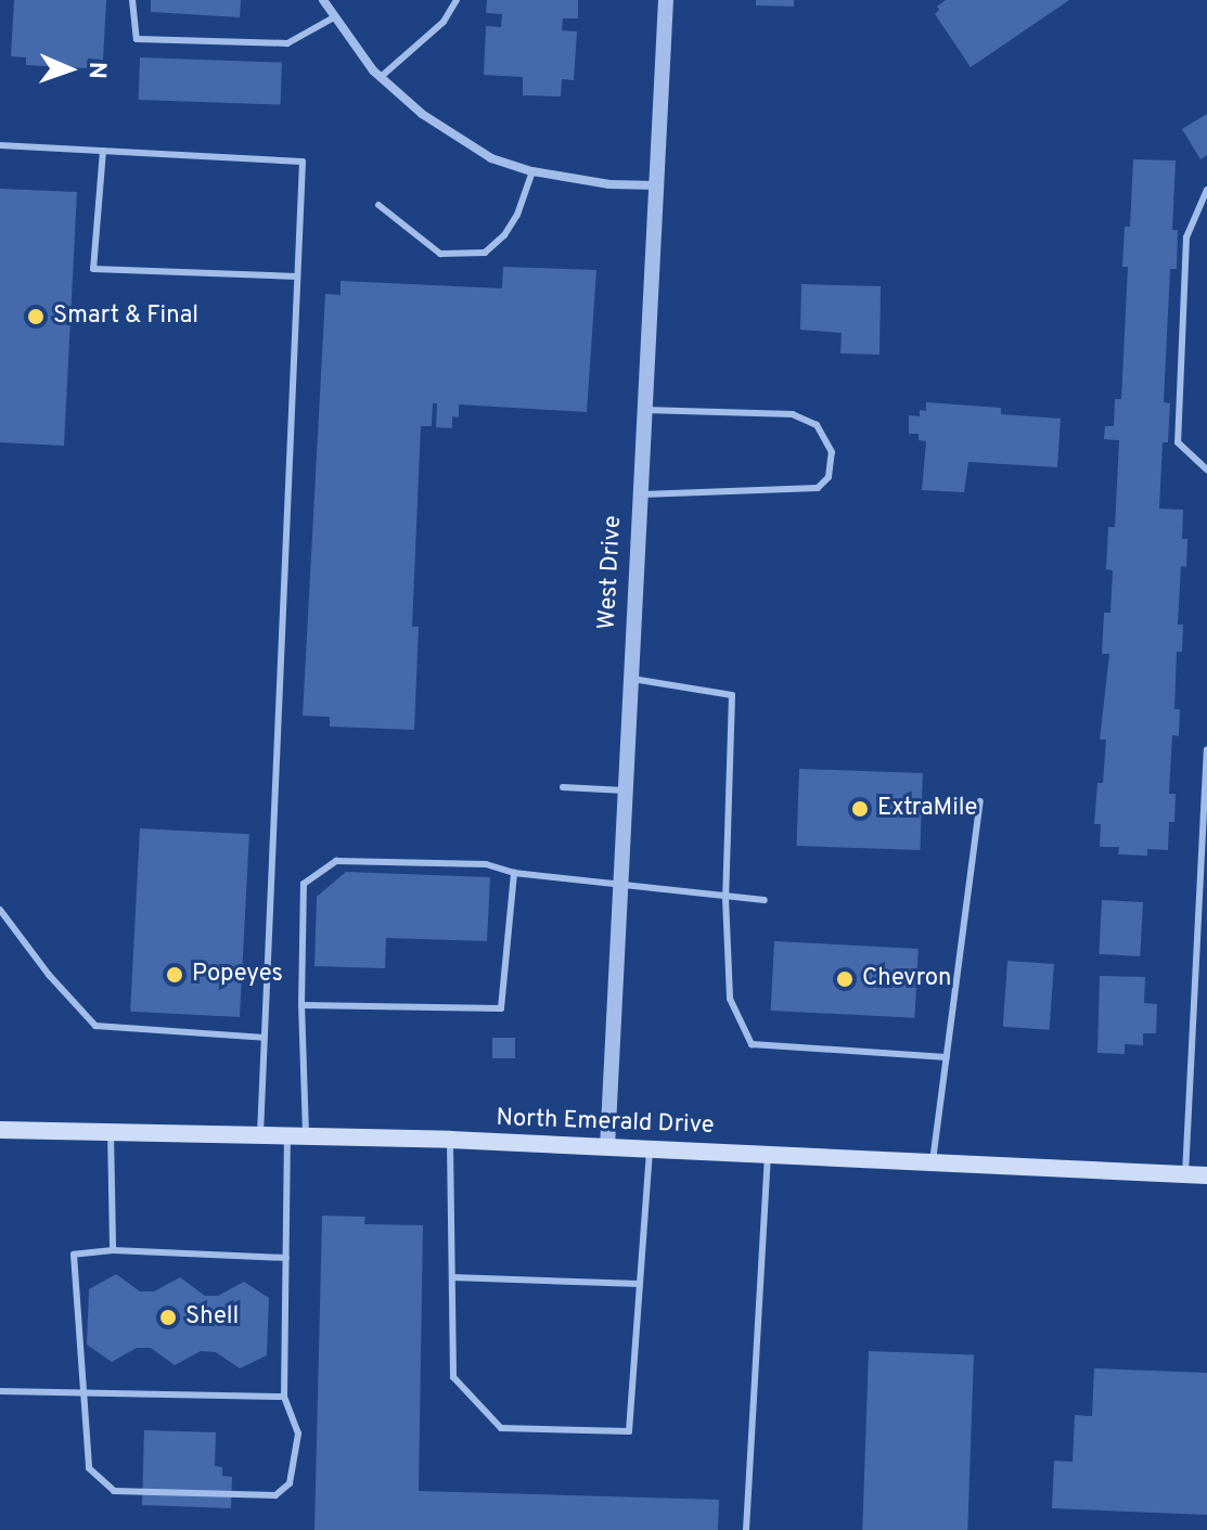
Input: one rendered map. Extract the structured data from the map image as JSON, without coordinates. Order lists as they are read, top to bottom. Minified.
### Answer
{"streets":{"main road":["North Emerald Drive"],"street":["West Drive"]},"crossings":[["West Drive","North Emerald Drive"]],"places":["Smart & Final","ExtraMile","Popeyes","Chevron","Shell"],"north":"right"}
